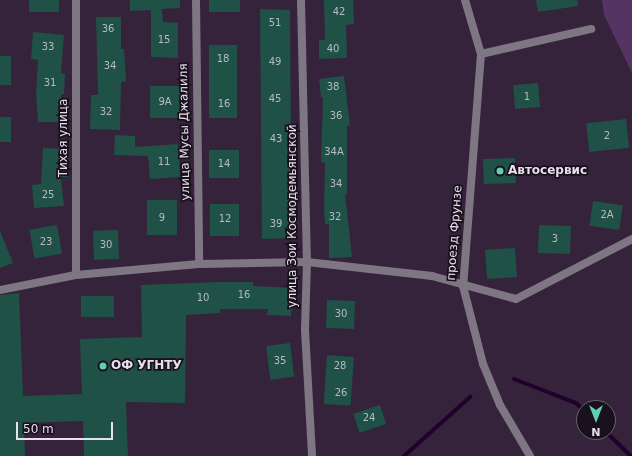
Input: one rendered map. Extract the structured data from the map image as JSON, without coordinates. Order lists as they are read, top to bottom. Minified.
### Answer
{"streets":{"street":["улица Мусы Джалиля","Тихая улица","улица Зои Космодемьянской","проезд Фрунзе"]},"places":["Автосервис","ОФ УГНТУ"],"house_numbers":["42","51","36","15","33","40","18","49","34","31","38","1","45","9А","16","32","36","2","43","34А","11","14","34","25","2А","32","9","12","39","3","23","30","16","10","30","35","28","26","24"],"scale_bar":"50 m","north":"bottom"}
